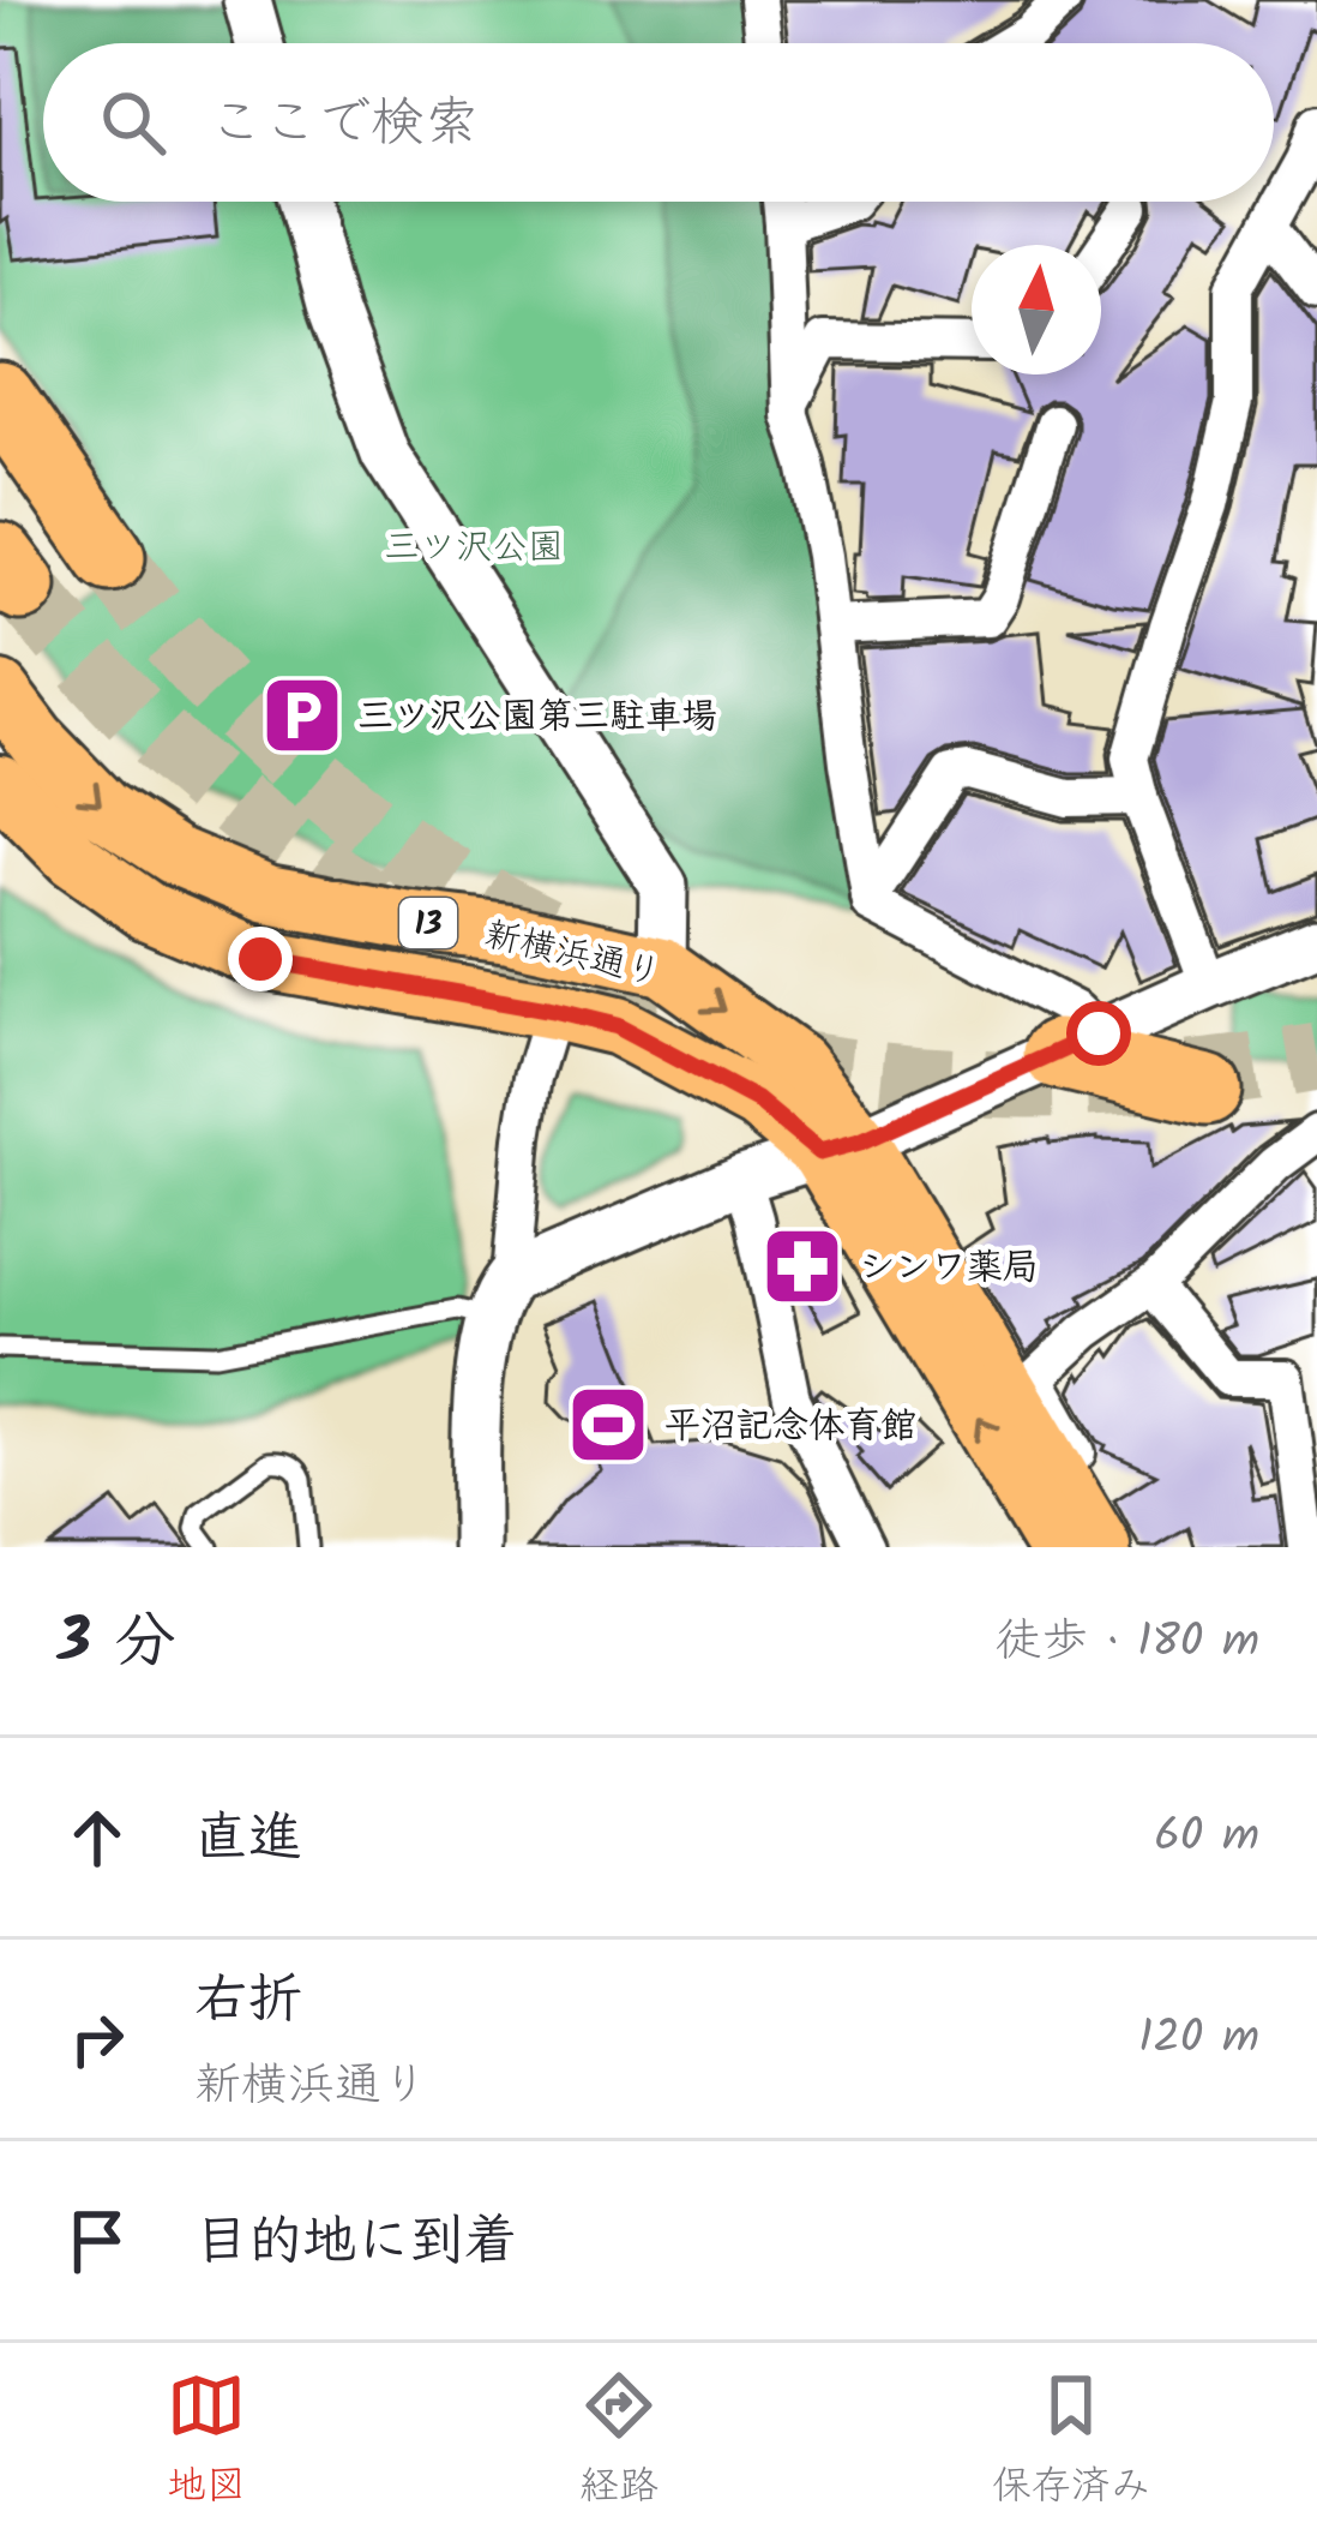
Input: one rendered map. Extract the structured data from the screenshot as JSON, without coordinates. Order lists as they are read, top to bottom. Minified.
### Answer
{"streets":{"main road":["13","新横浜通り"]},"parks":["三ツ沢公園"],"places":{"parking":["三ツ沢公園第三駐車場"],"pharmacy":["シンワ薬局"],"sports":["平沼記念体育館"]},"north":"top","page":{"search":"ここで検索","heading":["3 分","徒歩 · 180 m"],"list":[["直進","60 m"],["右折","新横浜通り","120 m"],"目的地に到着"],"nav":["地図","経路","保存済み"]}}
